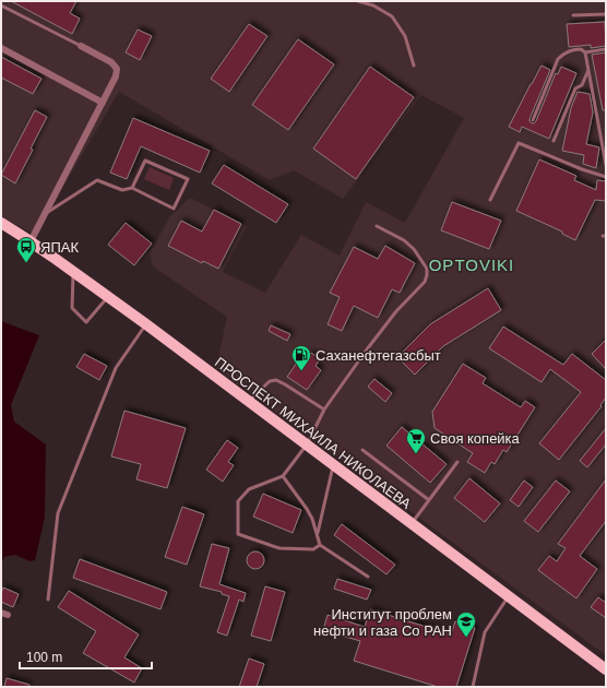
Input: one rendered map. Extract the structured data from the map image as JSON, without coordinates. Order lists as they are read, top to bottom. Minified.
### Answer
{"streets":{"main road":["ПРОСПЕКТ МИХАИЛА НИКОЛАЕВА"]},"districts":["OPTOVIKI"],"places":{"bus stop":["ЯПАК"],"fuel station":["Саханефтегазсбыт"],"supermarket":["Своя копейка"],"school or university":["Институт проблем нефти и газа Со РАН"]},"scale_bar":"100 m"}
